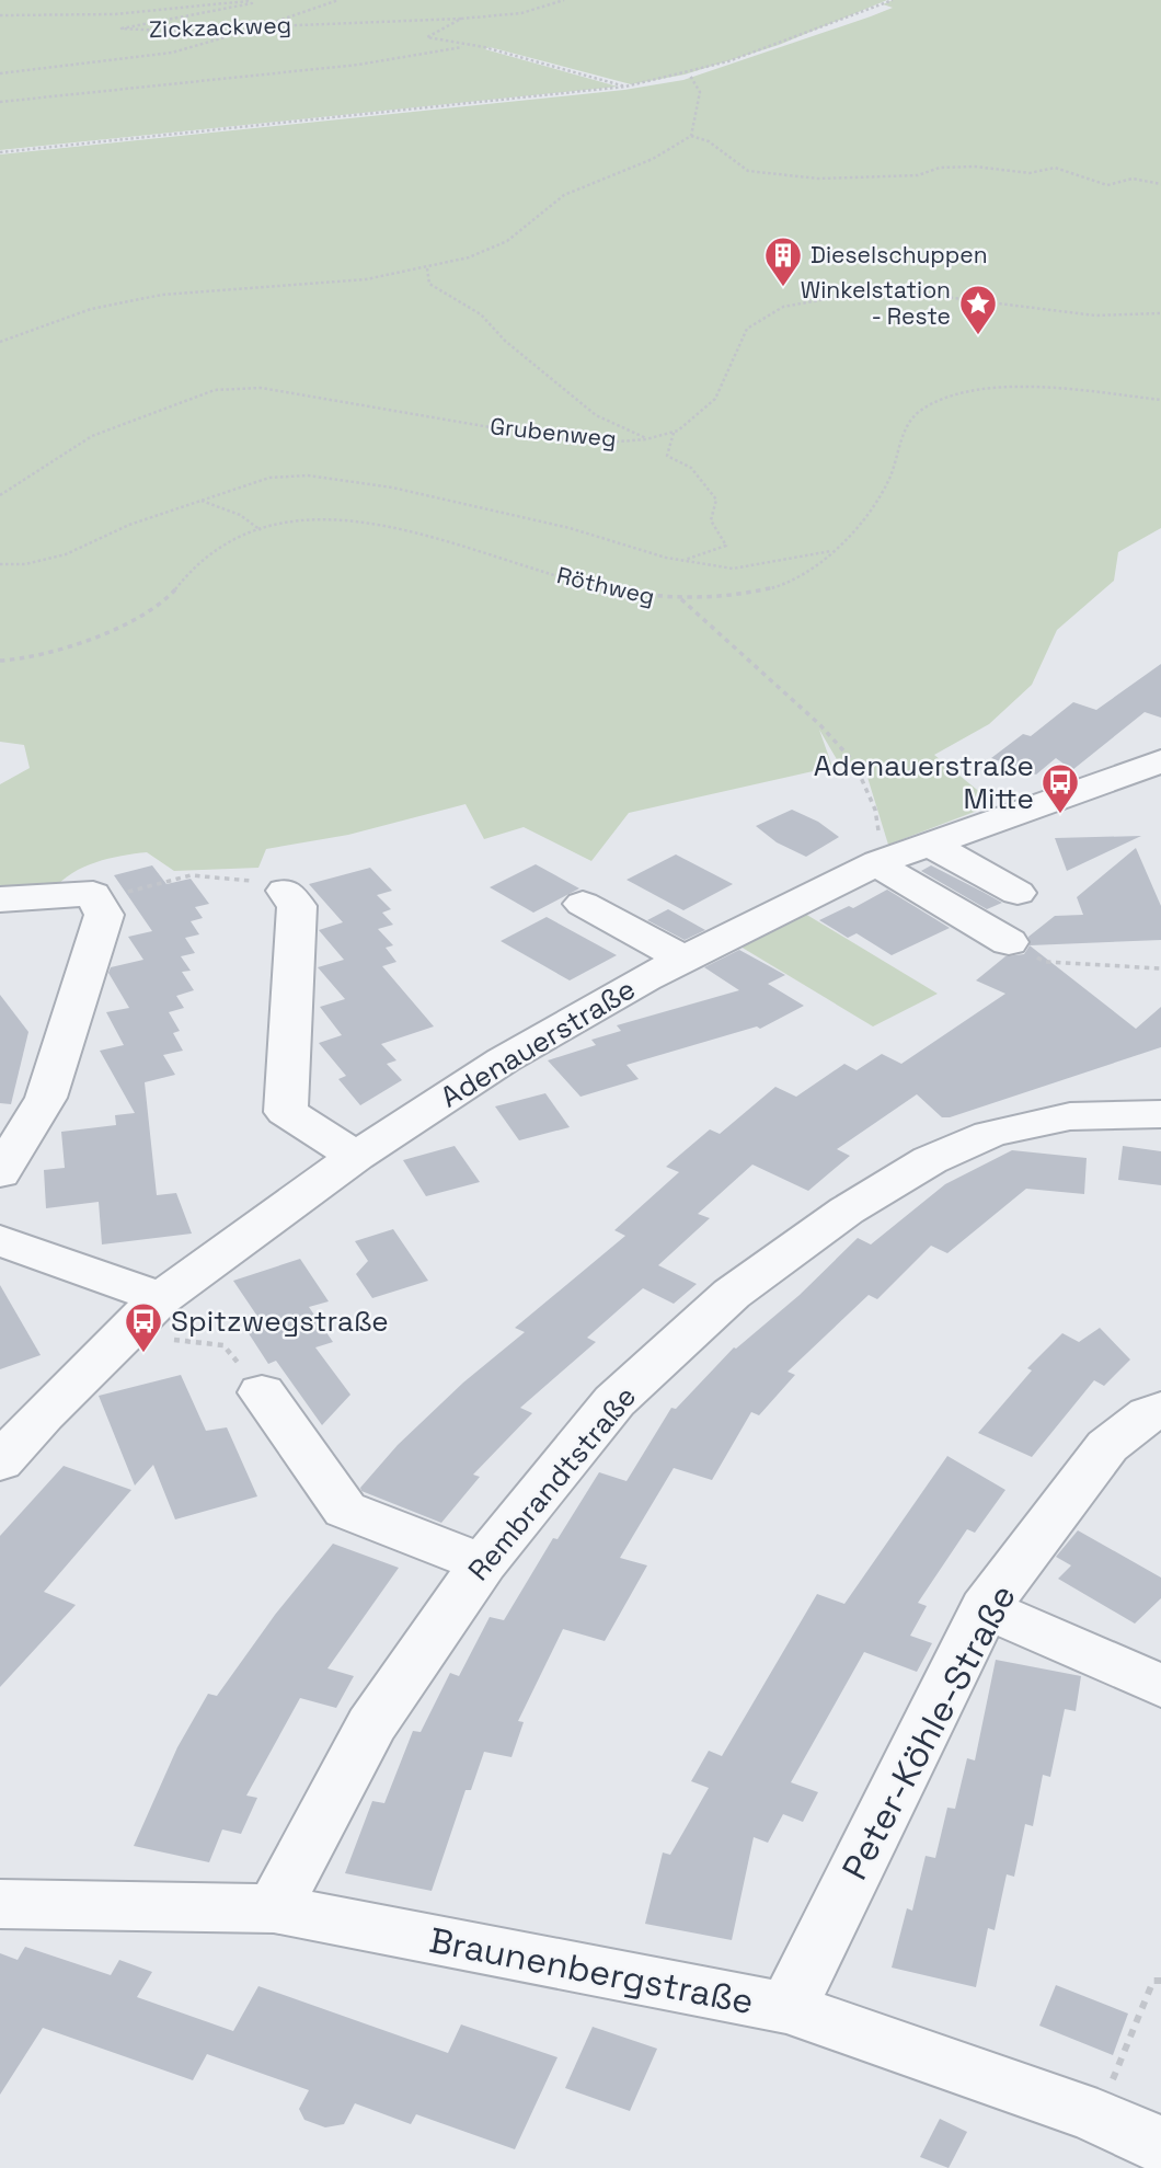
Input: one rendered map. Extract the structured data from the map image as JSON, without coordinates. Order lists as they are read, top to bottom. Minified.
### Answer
{"streets":{"street":["Adenauerstraße","Rembrandtstraße","Peter-Köhle-Straße","Braunenbergstraße"],"path":["Zickzackweg","Grubenweg","Röthweg"]},"crossings":[["Rembrandtstraße","Braunenbergstraße"],["Peter-Köhle-Straße","Braunenbergstraße"]],"places":{"building":["Dieselschuppen"],"place":["Winkelstation - Reste"],"bus stop":["Adenauerstraße Mitte","Spitzwegstraße"]}}
